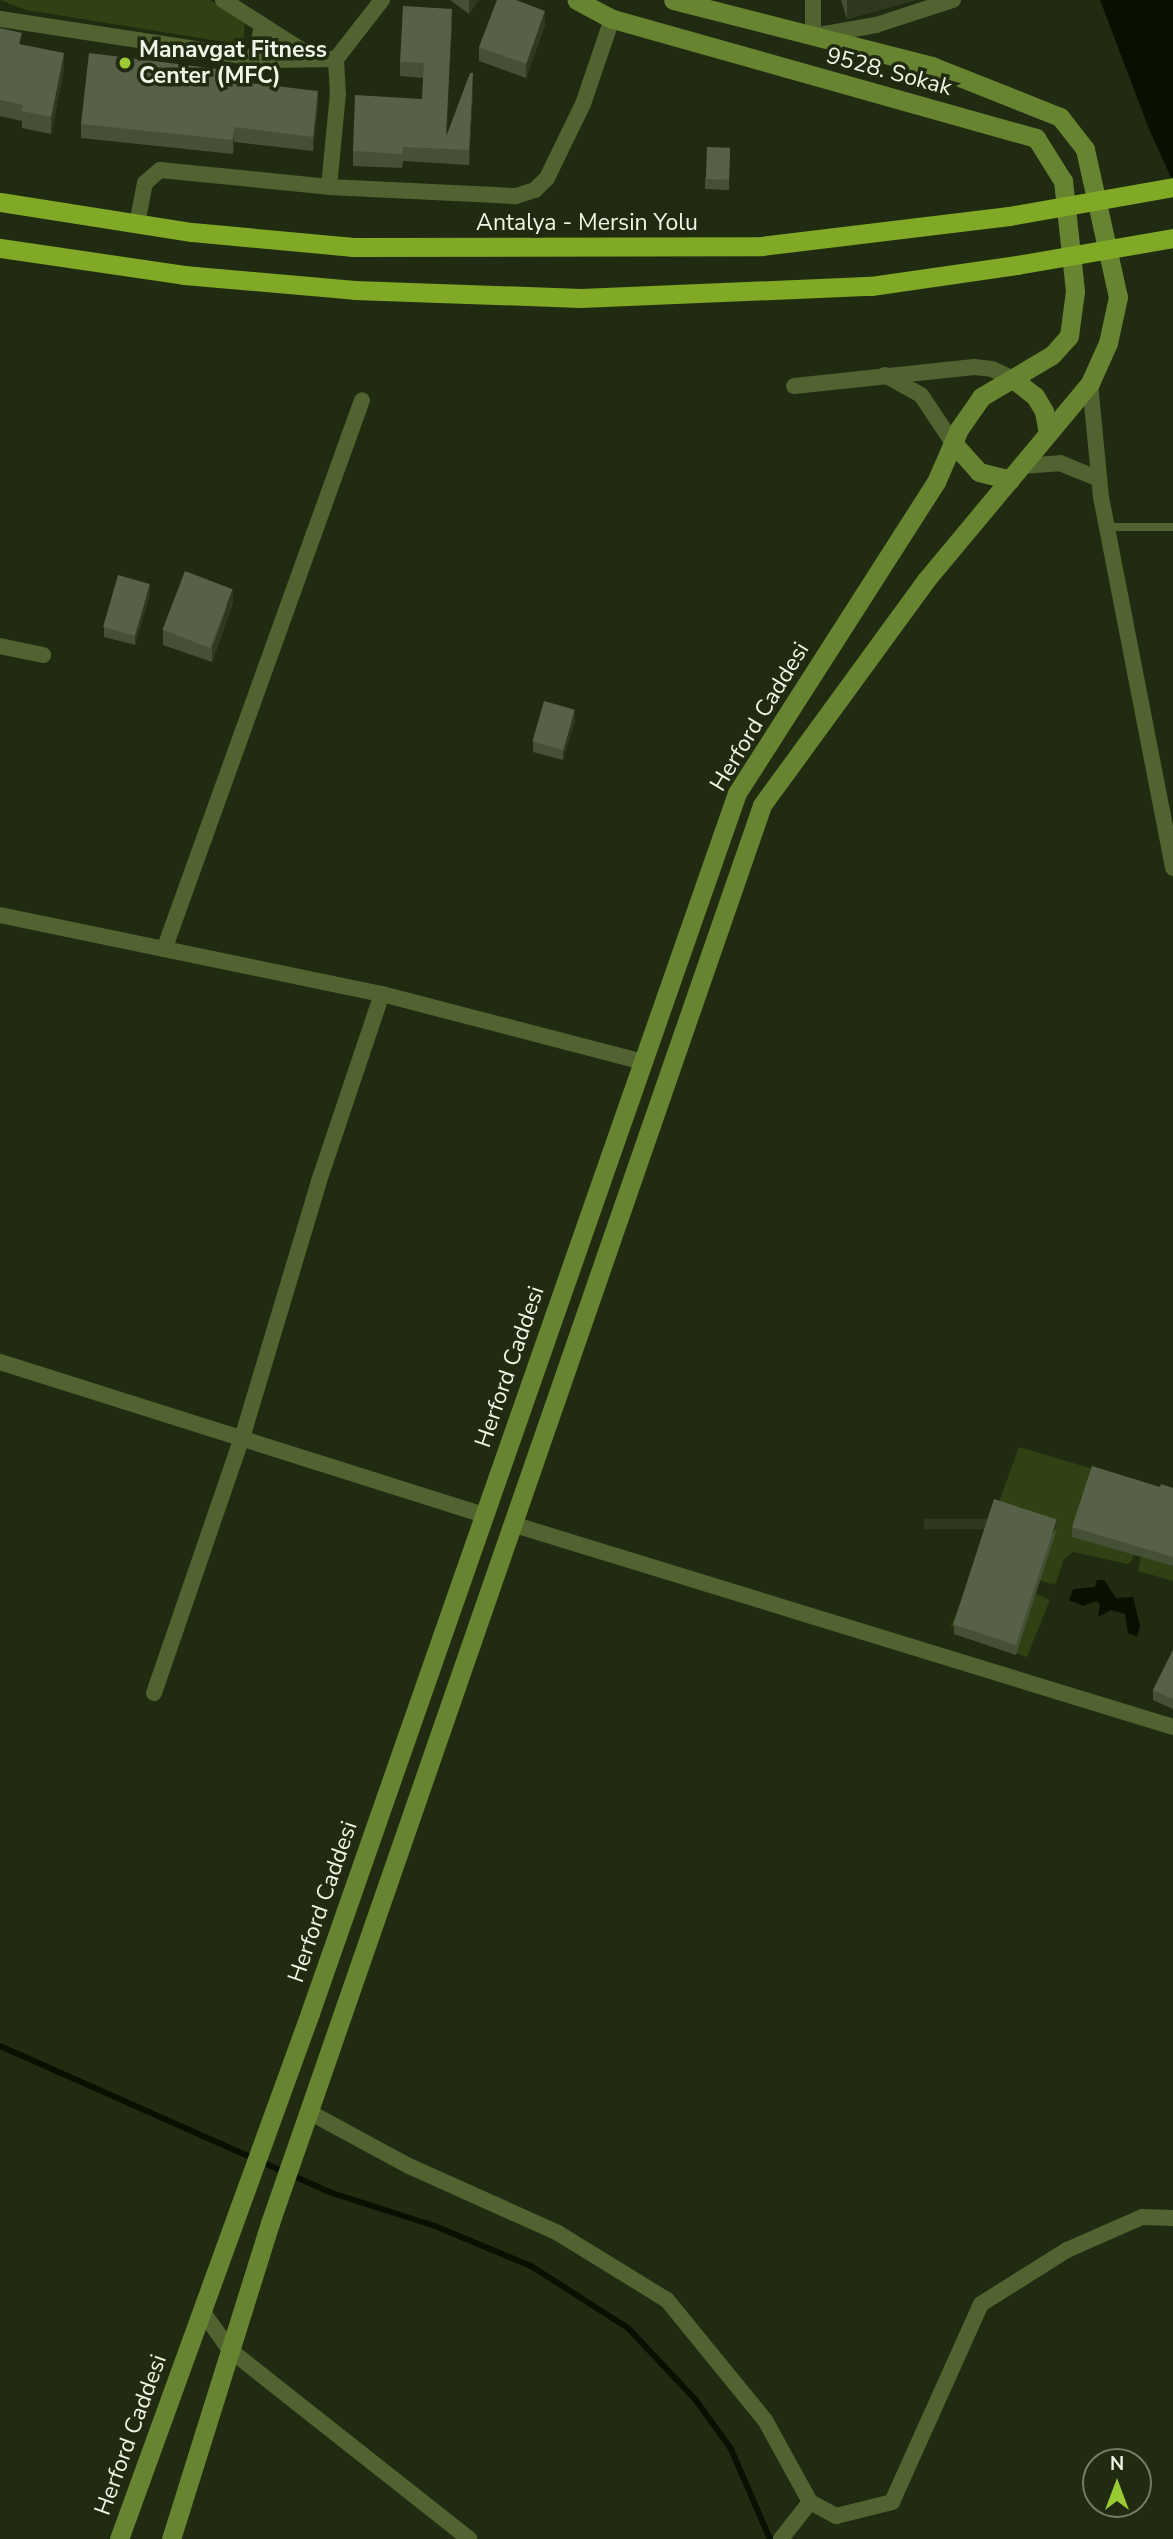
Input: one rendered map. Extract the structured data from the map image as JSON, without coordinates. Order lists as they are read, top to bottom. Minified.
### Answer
{"streets":{"highway":["Antalya - Mersin Yolu"],"main road":["9528. Sokak","Herford Caddesi"]},"crossings":[["9528. Sokak","Herford Caddesi"]],"places":["Manavgat Fitness Center (MFC)"],"north":"top"}
